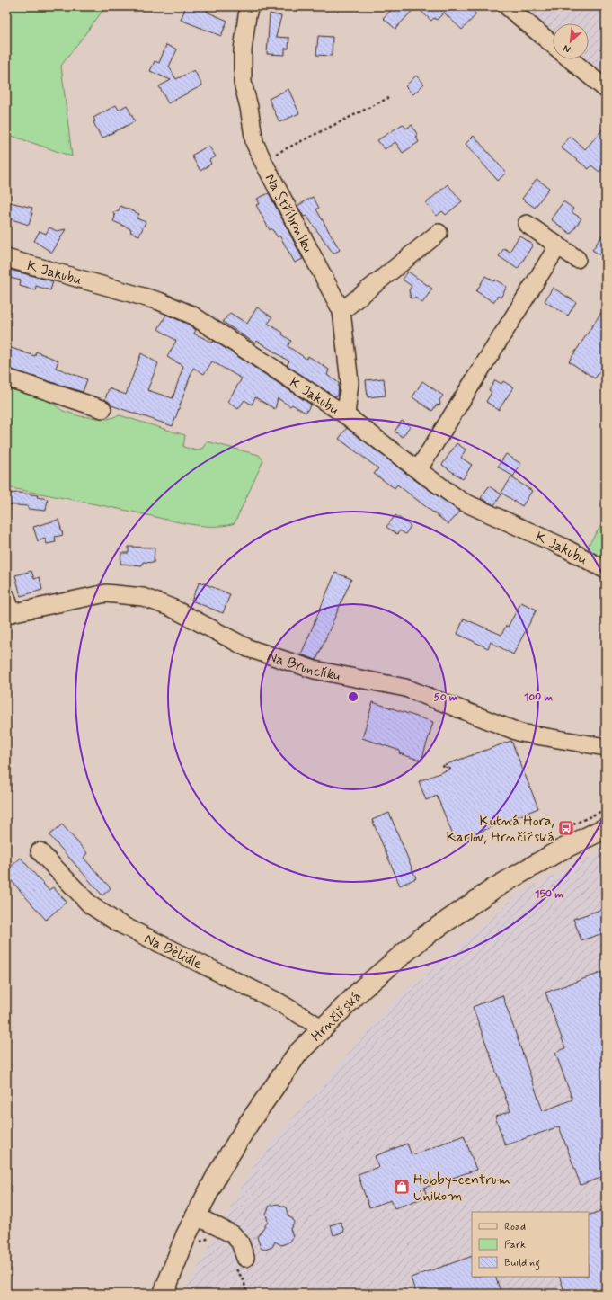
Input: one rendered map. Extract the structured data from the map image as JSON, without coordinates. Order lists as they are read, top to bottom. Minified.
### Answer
{"streets":{"main road":["Hrnčířská"],"street":["Na Stříbrníku","K Jakubu","Na Brunclíku","Na Bělidle"]},"crossings":[["Na Stříbrníku","K Jakubu"],["Na Bělidle","Hrnčířská"]],"places":{"bus stop":["Kutná Hora, Karlov, Hrnčířská"],"shop":["Hobby-centrum Unikom"]},"legend":["Road","Park","Building"],"north":"bottom left","rings":["50 m","100 m","150 m"]}
